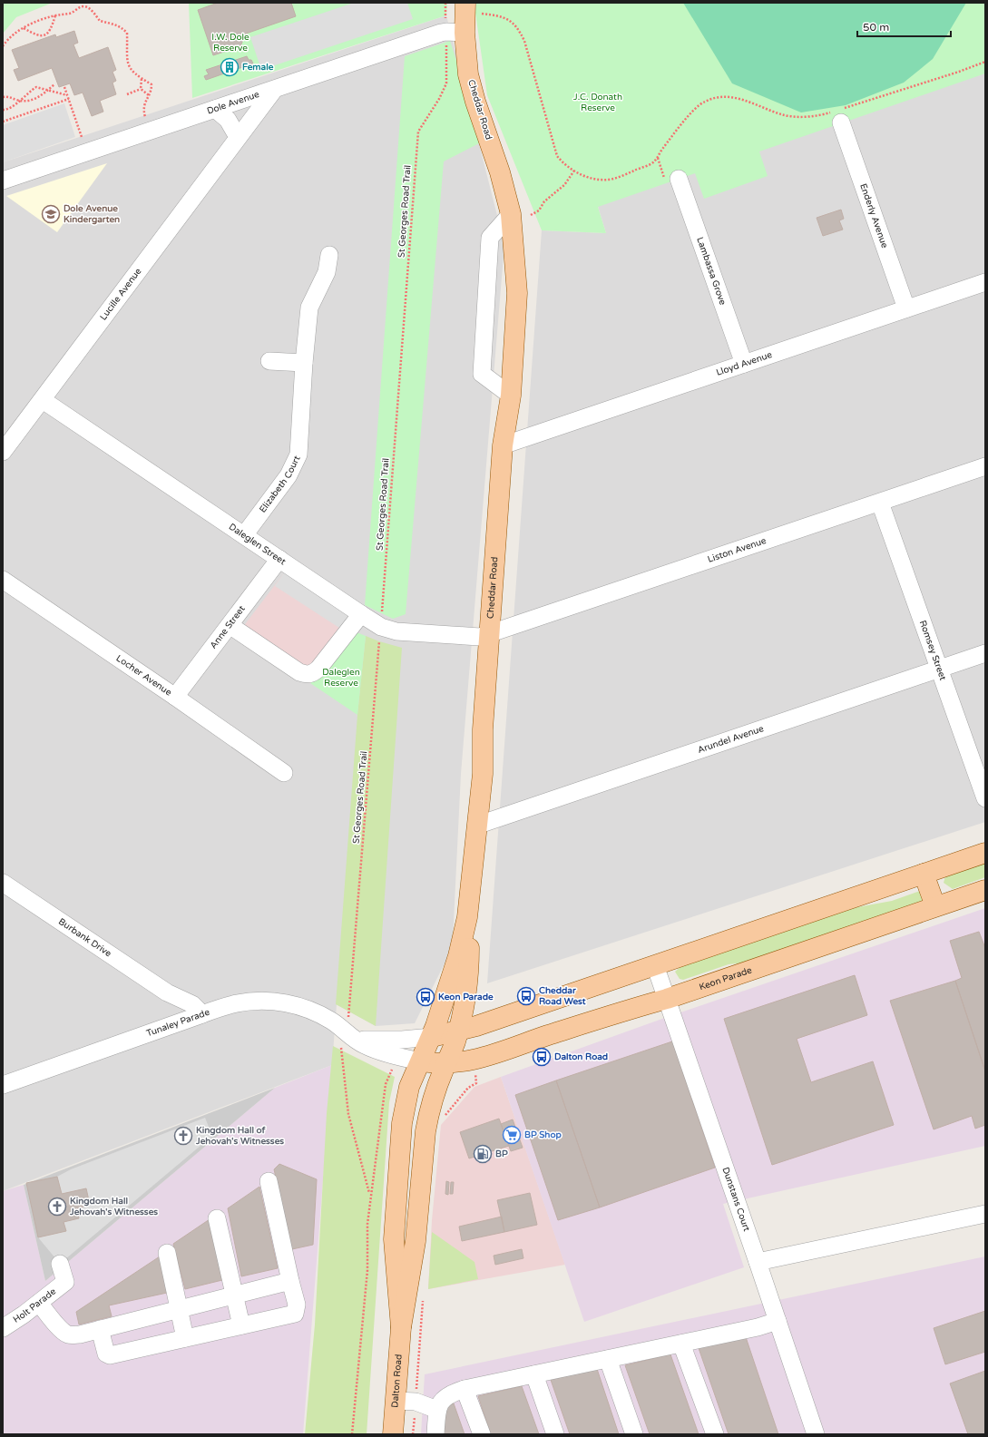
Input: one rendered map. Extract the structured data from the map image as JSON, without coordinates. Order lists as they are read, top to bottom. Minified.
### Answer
{"streets":{"main road":["Cheddar Road","Keon Parade","Dalton Road"],"street":["Dole Avenue","Enderly Avenue","Lambassa Grove","Lucille Avenue","Lloyd Avenue","Elizabeth Court","Daleglen Street","Liston Avenue","Anne Street","Romsey Street","Locher Avenue","Arundel Avenue","Burbank Drive","Tunaley Parade","Dunstans Court","Holt Parade"],"path":["St Georges Road Trail"]},"crossings":[["Dole Avenue","Cheddar Road"],["Dole Avenue","St Georges Road Trail"],["Dole Avenue","Lucille Avenue"],["Cheddar Road","St Georges Road Trail"],["Cheddar Road","Lloyd Avenue"],["Cheddar Road","Daleglen Street"],["Cheddar Road","Liston Avenue"],["Cheddar Road","Arundel Avenue"],["Cheddar Road","Dalton Road"],["St Georges Road Trail","Daleglen Street"],["Enderly Avenue","Lloyd Avenue"],["Lambassa Grove","Lloyd Avenue"],["Lucille Avenue","Daleglen Street"],["Elizabeth Court","Daleglen Street"],["Daleglen Street","Liston Avenue"],["Daleglen Street","Anne Street"],["Liston Avenue","Romsey Street"],["Anne Street","Locher Avenue"],["Romsey Street","Arundel Avenue"],["Burbank Drive","Tunaley Parade"],["Keon Parade","Tunaley Parade"],["Keon Parade","Dunstans Court"],["Keon Parade","Dalton Road"],["Tunaley Parade","Dalton Road"]],"parks":["I.W. Dole Reserve","J.C. Donath Reserve","Daleglen Reserve"],"places":{"building":["Female"],"school or university":["Dole Avenue Kindergarten"],"bus stop":["Cheddar Road West","Keon Parade","Dalton Road"],"supermarket":["BP Shop"],"church":["Kingdom Hall of Jehovah's Witnesses","Kingdom Hall Jehovah's Witnesses"],"fuel station":["BP"]},"scale_bar":"50 m"}
